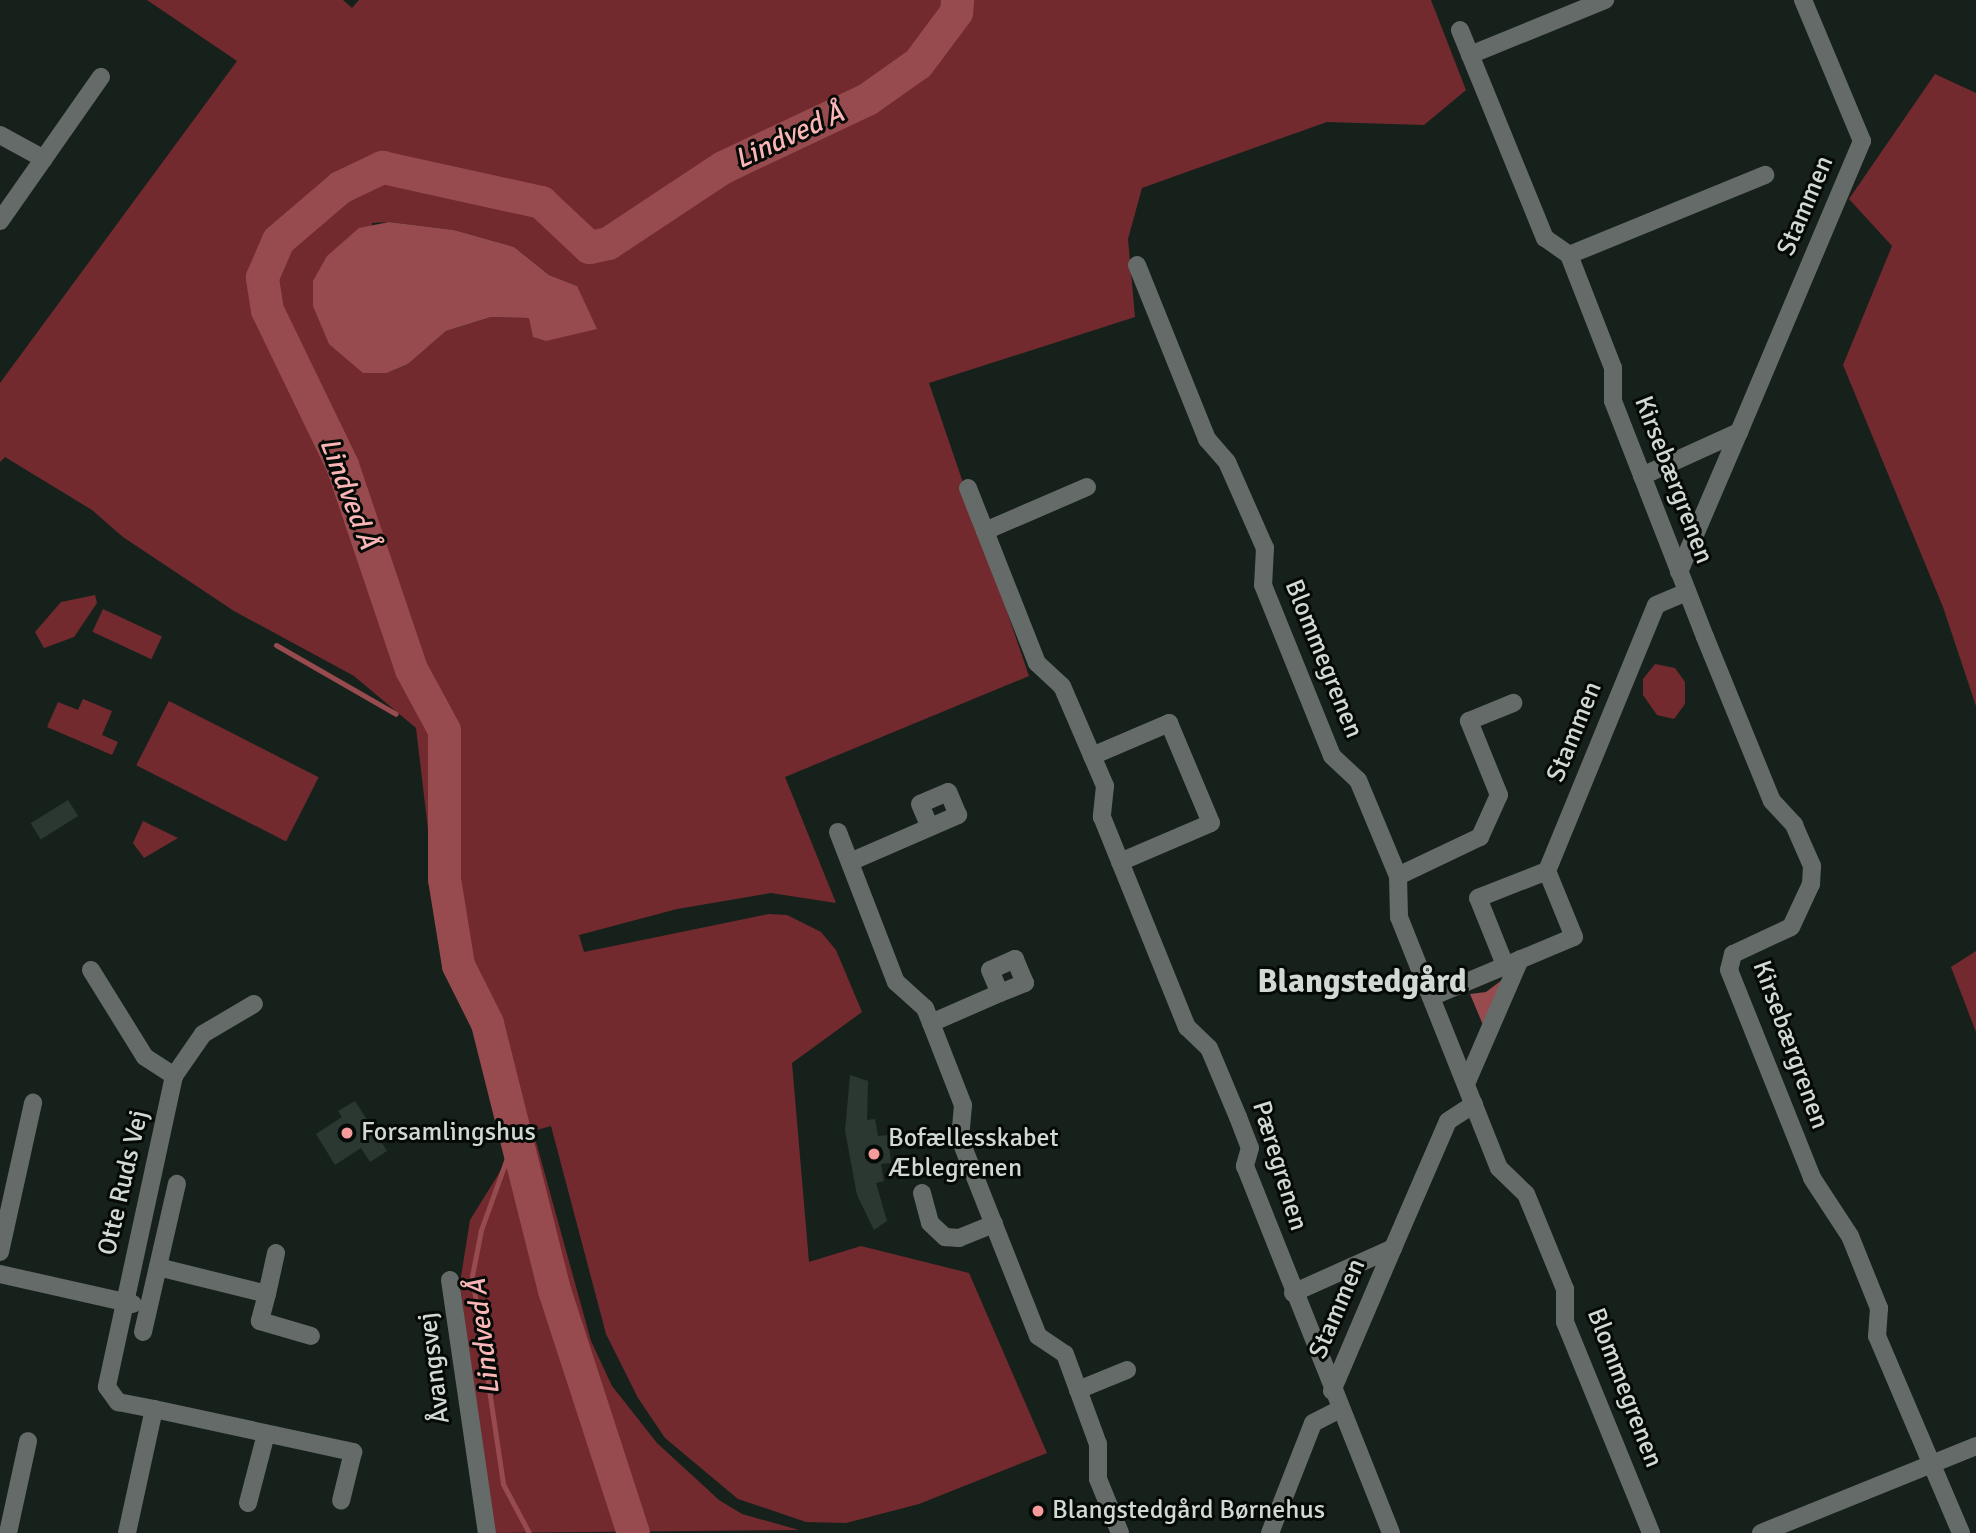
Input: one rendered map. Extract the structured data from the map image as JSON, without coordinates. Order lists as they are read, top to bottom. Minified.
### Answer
{"streets":{"street":["Stammen","Kirsebærgrenen","Blommegrenen","Pæregrenen","Otte Ruds Vej","Åvangsvej"]},"crossings":[["Stammen","Kirsebærgrenen"],["Stammen","Blommegrenen"],["Stammen","Pæregrenen"]],"districts":["Blangstedgård"],"water":["Lindved Å"],"places":["Forsamlingshus","Bofællesskabet Æblegrenen","Blangstedgård Børnehus"]}
